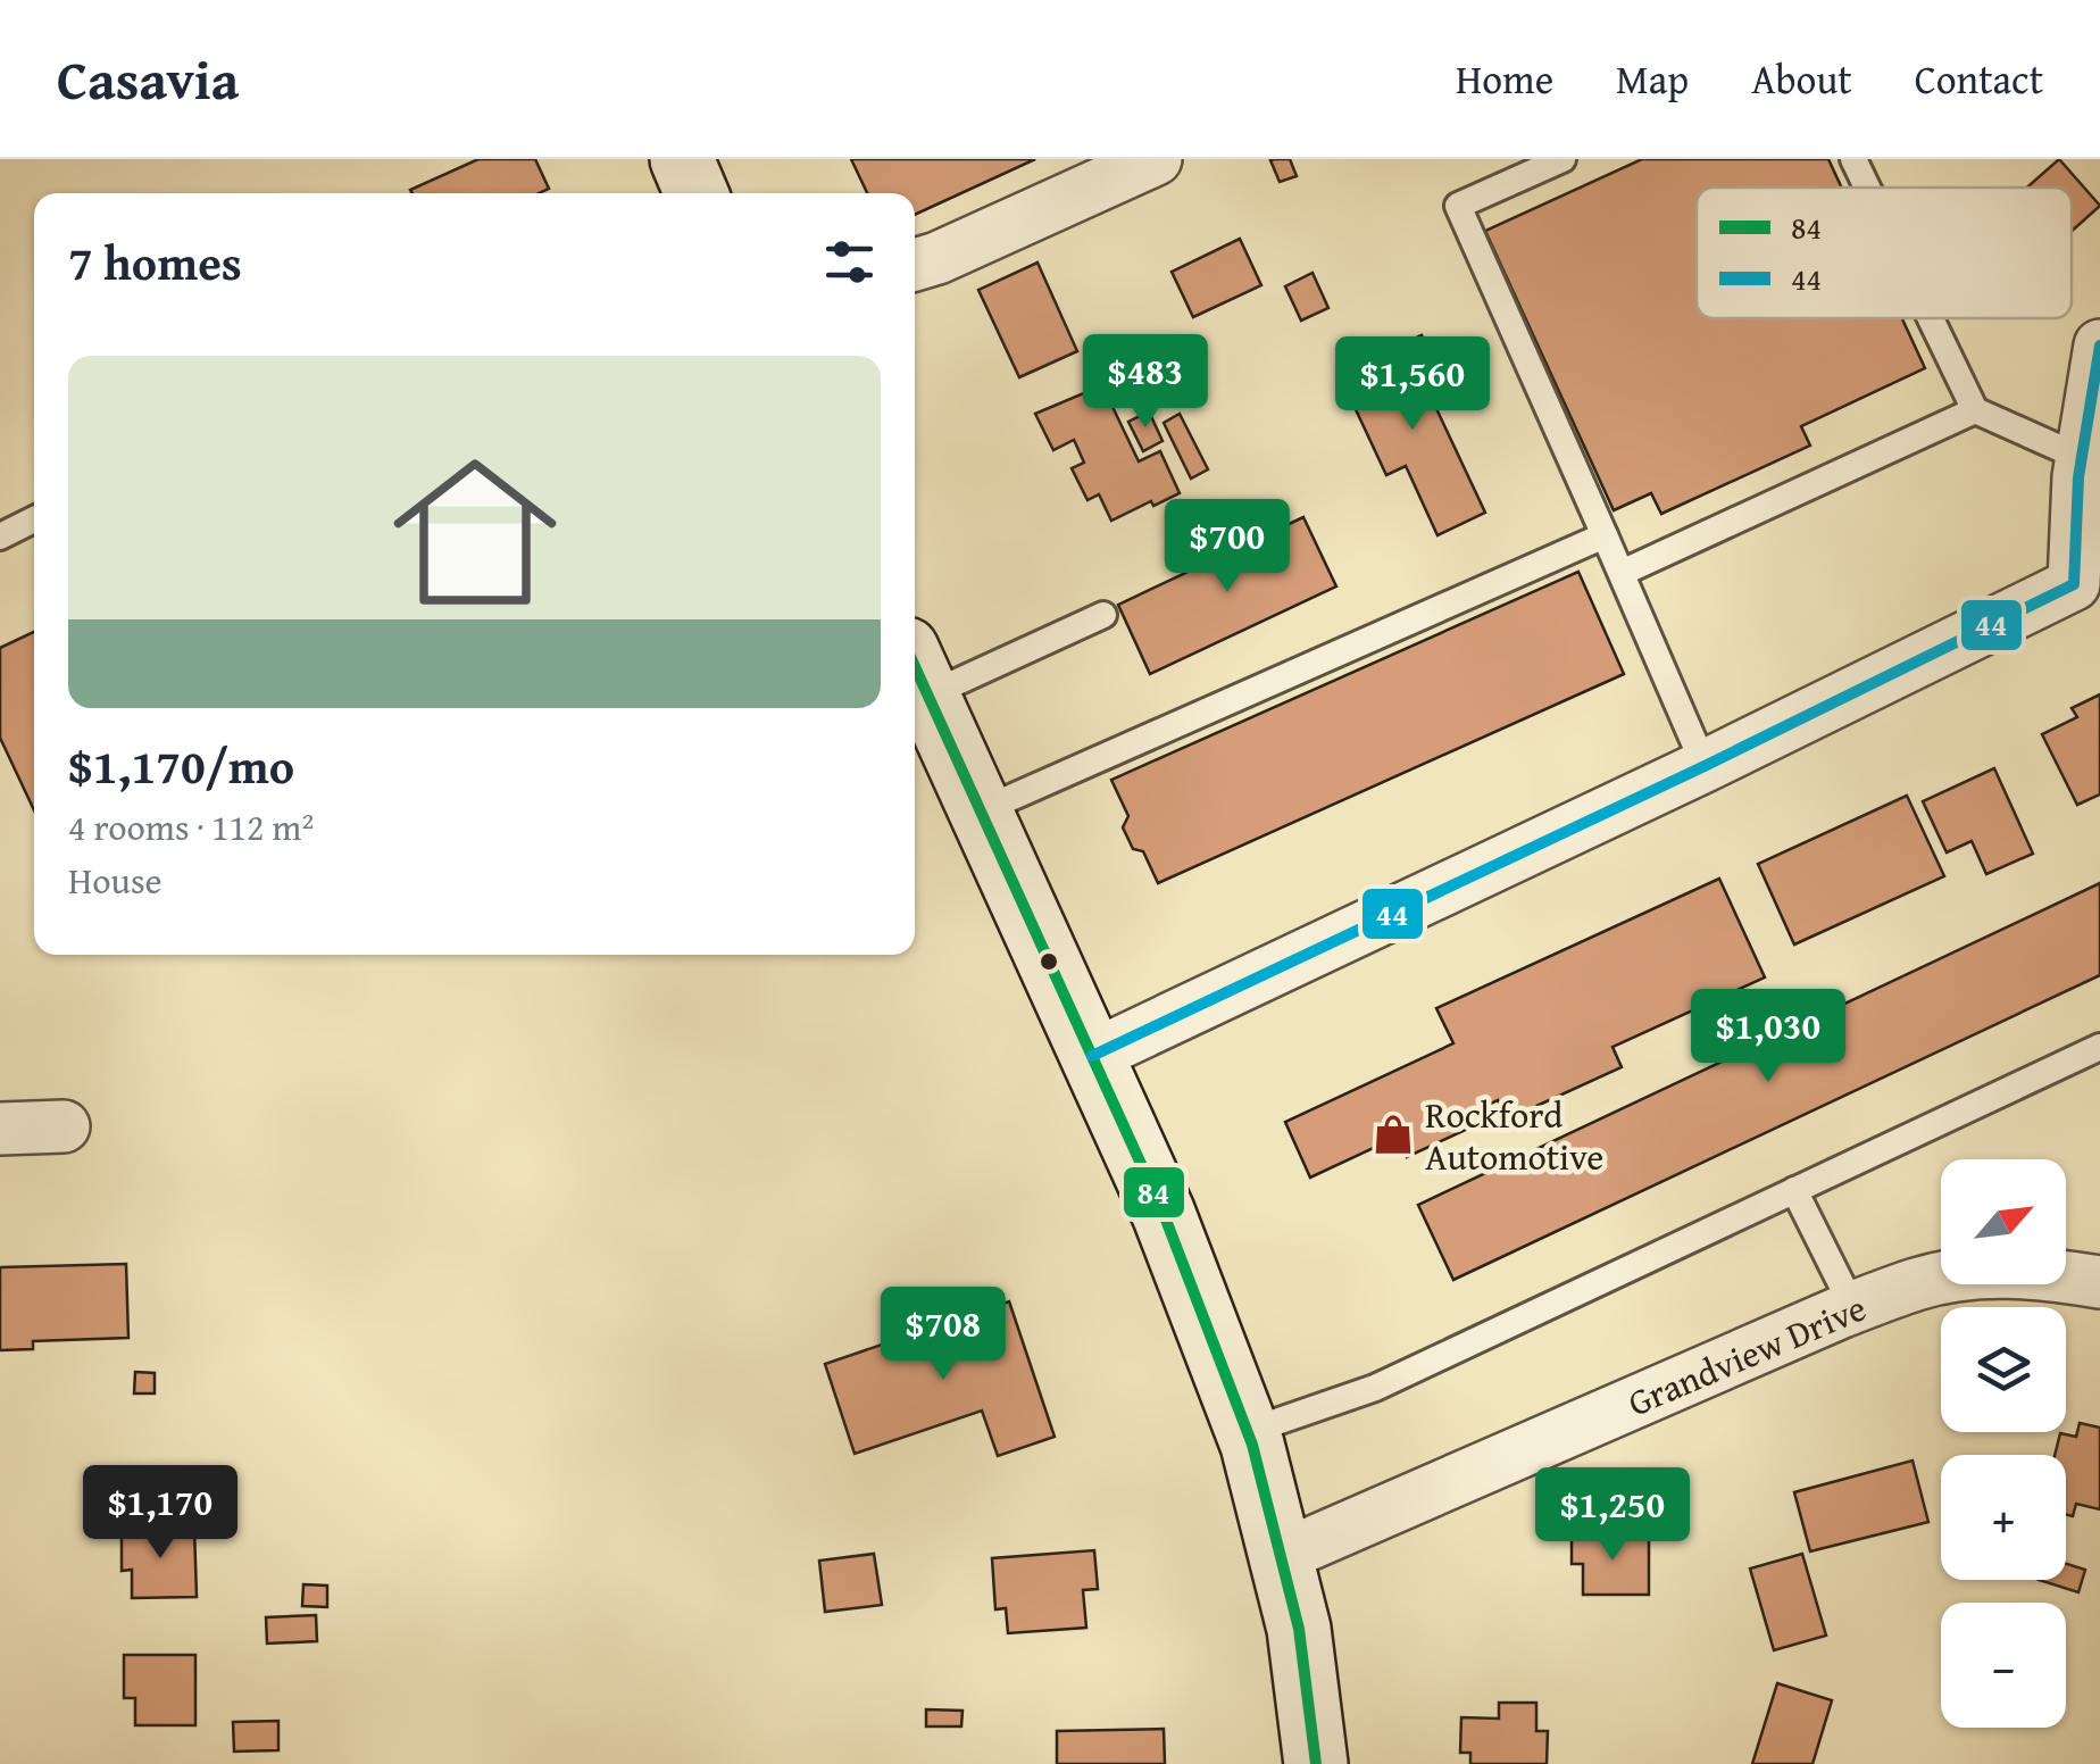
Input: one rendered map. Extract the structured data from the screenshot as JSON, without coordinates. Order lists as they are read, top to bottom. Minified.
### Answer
{"streets":{"street":["Grandview Drive"]},"places":{"shop":["Rockford Automotive"]},"lines":["transit line 44","transit line 84"],"legend":["84","44"],"north":"top right","page":{"header":"Casavia","nav":["Home","Map","About","Contact"],"heading":"7 homes","list":[{"name":"$1,170/mo","note":"4 rooms · 112 m² · House"}],"price":["$483","$1,560","$700","$1,030","$708","$1,170","$1,250"],"map_buttons":["+","−"]}}
